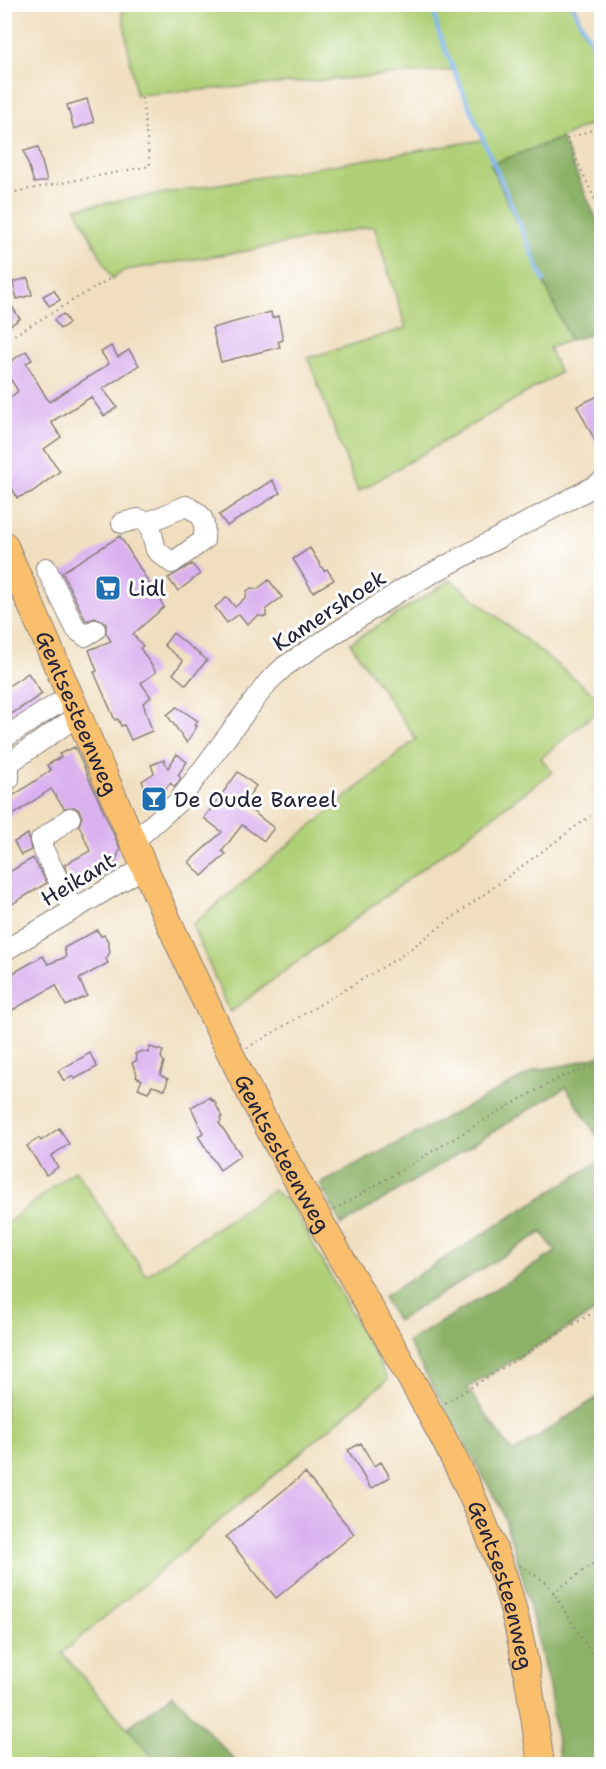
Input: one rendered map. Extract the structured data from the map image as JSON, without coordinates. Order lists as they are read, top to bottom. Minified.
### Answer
{"streets":{"main road":["Gentsesteenweg"],"street":["Kamershoek","Heikant"]},"crossings":[["Kamershoek","Gentsesteenweg"],["Gentsesteenweg","Heikant"]],"places":{"supermarket":["Lidl"],"bar":["De Oude Bareel"]}}
